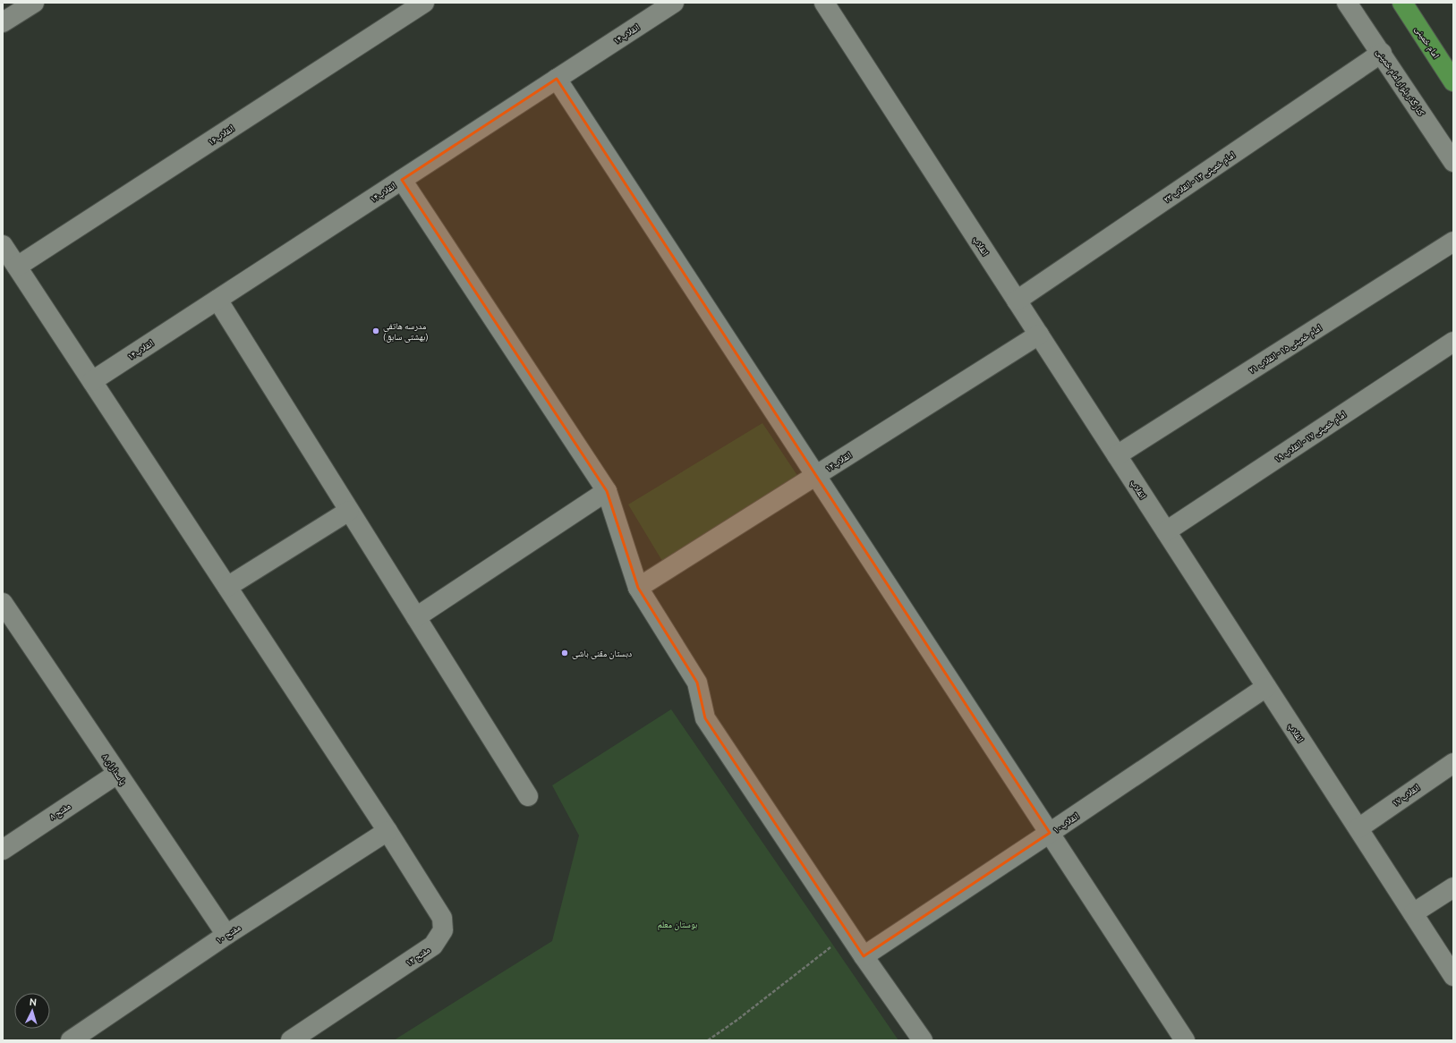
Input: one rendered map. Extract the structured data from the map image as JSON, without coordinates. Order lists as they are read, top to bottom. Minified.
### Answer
{"streets":{"main road":["امام خمینی"],"street":["انقلاب۱۴","کنارگذر بلوار امام خمینی","انقلاب۱۶","امام خمینی ۱۳ - انقلاب ۲۳","انقلاب","امام خمینی ۱۵ - انقلاب ۲۱","امام خمینی ۱۷ - انقلاب ۱۹","انقلاب۱۲","پاسداران ۸","انقلاب ۱۷","مفتح ۸","انقلاب۱۰","مفتح ۱۰","مفتح ۱۲"]},"crossings":[["انقلاب۱۴","مفتح ۱۲"],["کنارگذر بلوار امام خمینی","امام خمینی ۱۳ - انقلاب ۲۳"],["انقلاب۱۶","مفتح ۱۲"],["امام خمینی ۱۳ - انقلاب ۲۳","انقلاب"],["انقلاب","امام خمینی ۱۵ - انقلاب ۲۱"],["انقلاب","امام خمینی ۱۷ - انقلاب ۱۹"],["انقلاب","انقلاب۱۲"],["انقلاب","انقلاب ۱۷"],["انقلاب","انقلاب۱۰"],["پاسداران ۸","مفتح ۸"],["پاسداران ۸","مفتح ۱۰"],["مفتح ۱۰","مفتح ۱۲"]],"parks":["بوستان معلم"],"places":["مدرسه هاتفی (بهشتی سابق)","دبستان مقنی باشی"],"north":"top"}
